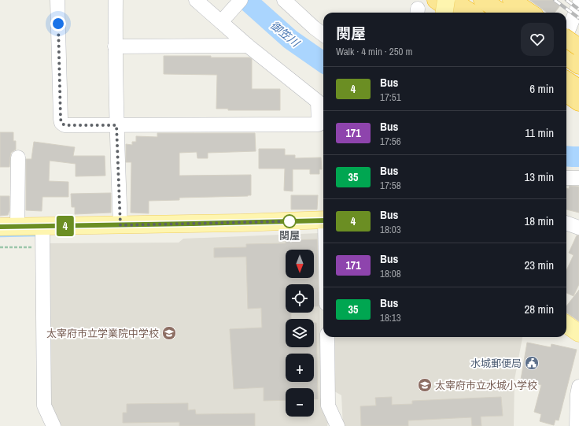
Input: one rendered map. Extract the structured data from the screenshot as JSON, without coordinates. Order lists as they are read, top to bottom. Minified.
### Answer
{"water":["御笠川"],"places":{"other":["関屋"],"school or university":["太宰府市立学業院中学校","太宰府市立水城小学校"],"public building":["水城郵便局"]},"lines":["bus line 4"],"north":"bottom","page":{"on_map":"4","heading":["関屋","Walk · 4 min · 250 m"],"list":[{"mark":"4","name":"Bus","note":"17:51","value":"6 min"},{"mark":"171","name":"Bus","note":"17:56","value":"11 min"},{"mark":"35","name":"Bus","note":"17:58","value":"13 min"},{"mark":"4","name":"Bus","note":"18:03","value":"18 min"},{"mark":"171","name":"Bus","note":"18:08","value":"23 min"},{"mark":"35","name":"Bus","note":"18:13","value":"28 min"}],"map_buttons":["+","−"]}}
